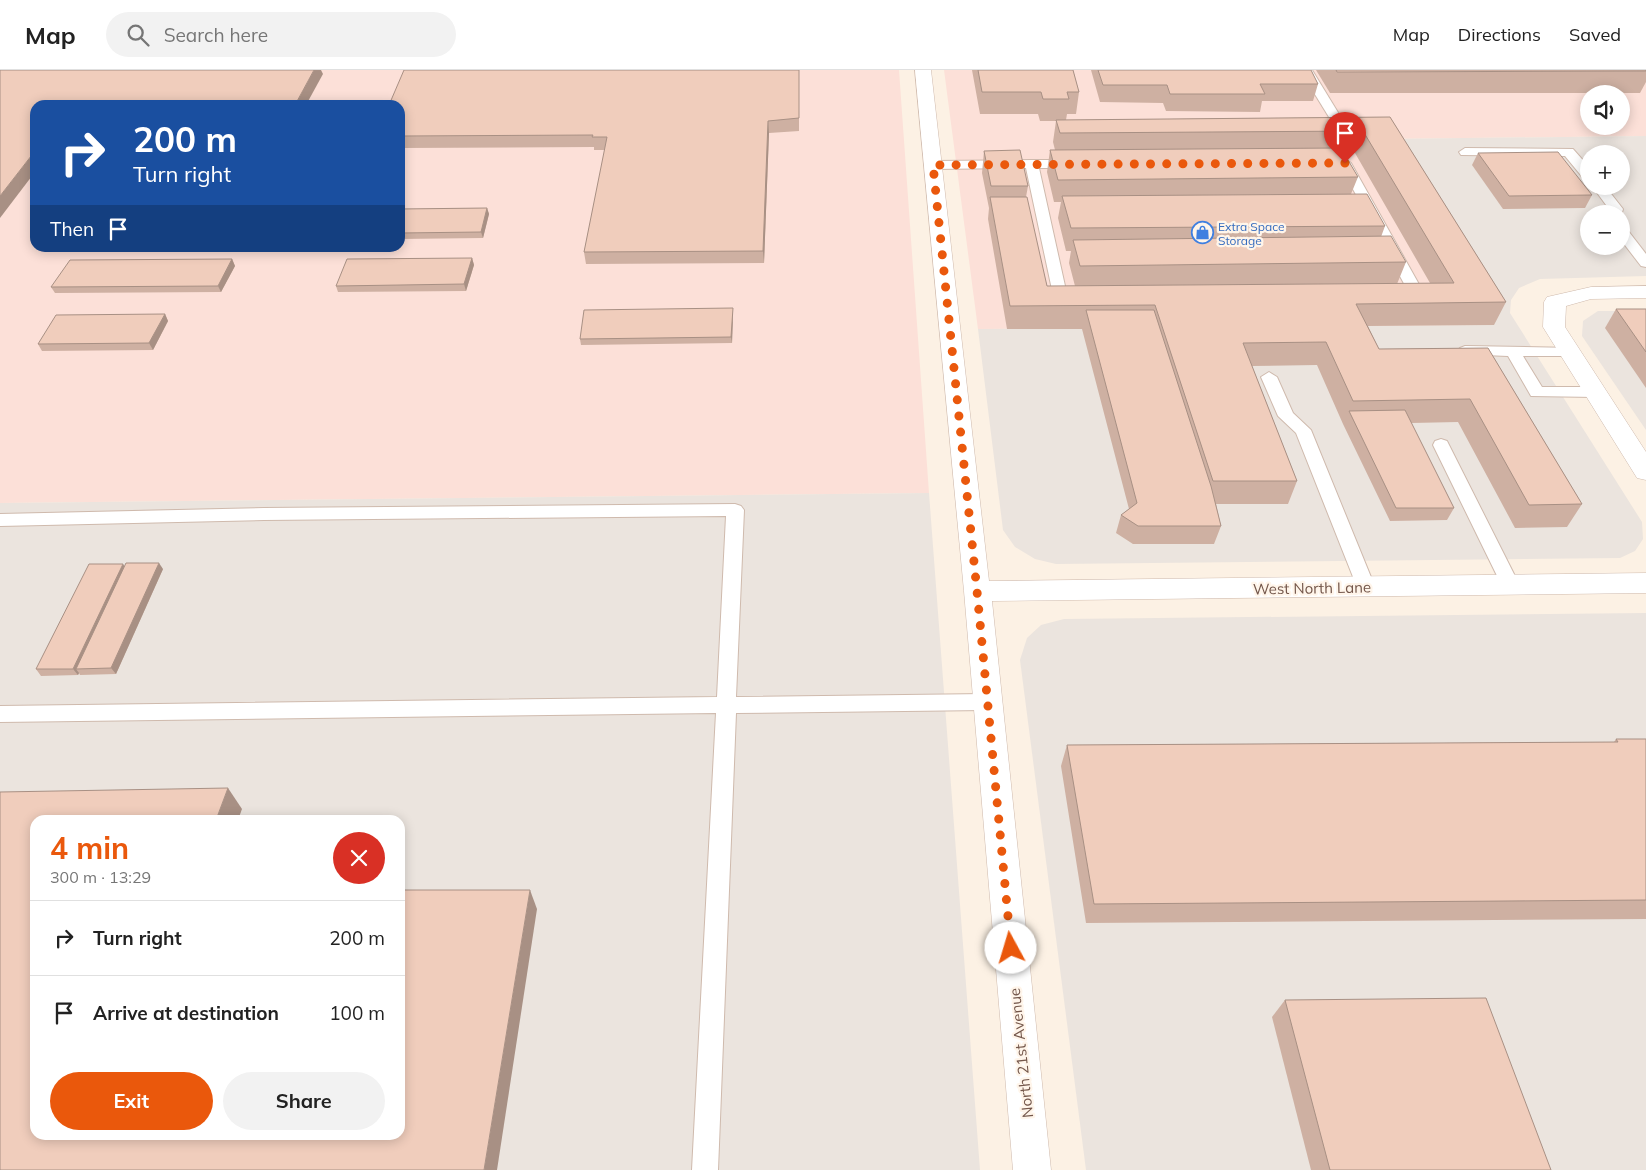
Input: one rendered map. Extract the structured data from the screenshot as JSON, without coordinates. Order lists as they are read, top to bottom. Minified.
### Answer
{"streets":{"street":["West North Lane","North 21st Avenue"]},"crossings":[["West North Lane","North 21st Avenue"]],"places":{"shop":["Extra Space Storage"]},"page":{"header":"Map","search":"Search here","nav":["Map","Directions","Saved"],"map_buttons":["+","−"],"turn":["200 m","Turn right"],"then":"Then","heading":["4 min","300 m · 13:29"],"list":[{"name":"Turn right","value":"200 m"},{"name":"Arrive at destination","value":"100 m"}],"buttons":["Exit","Share"]}}
